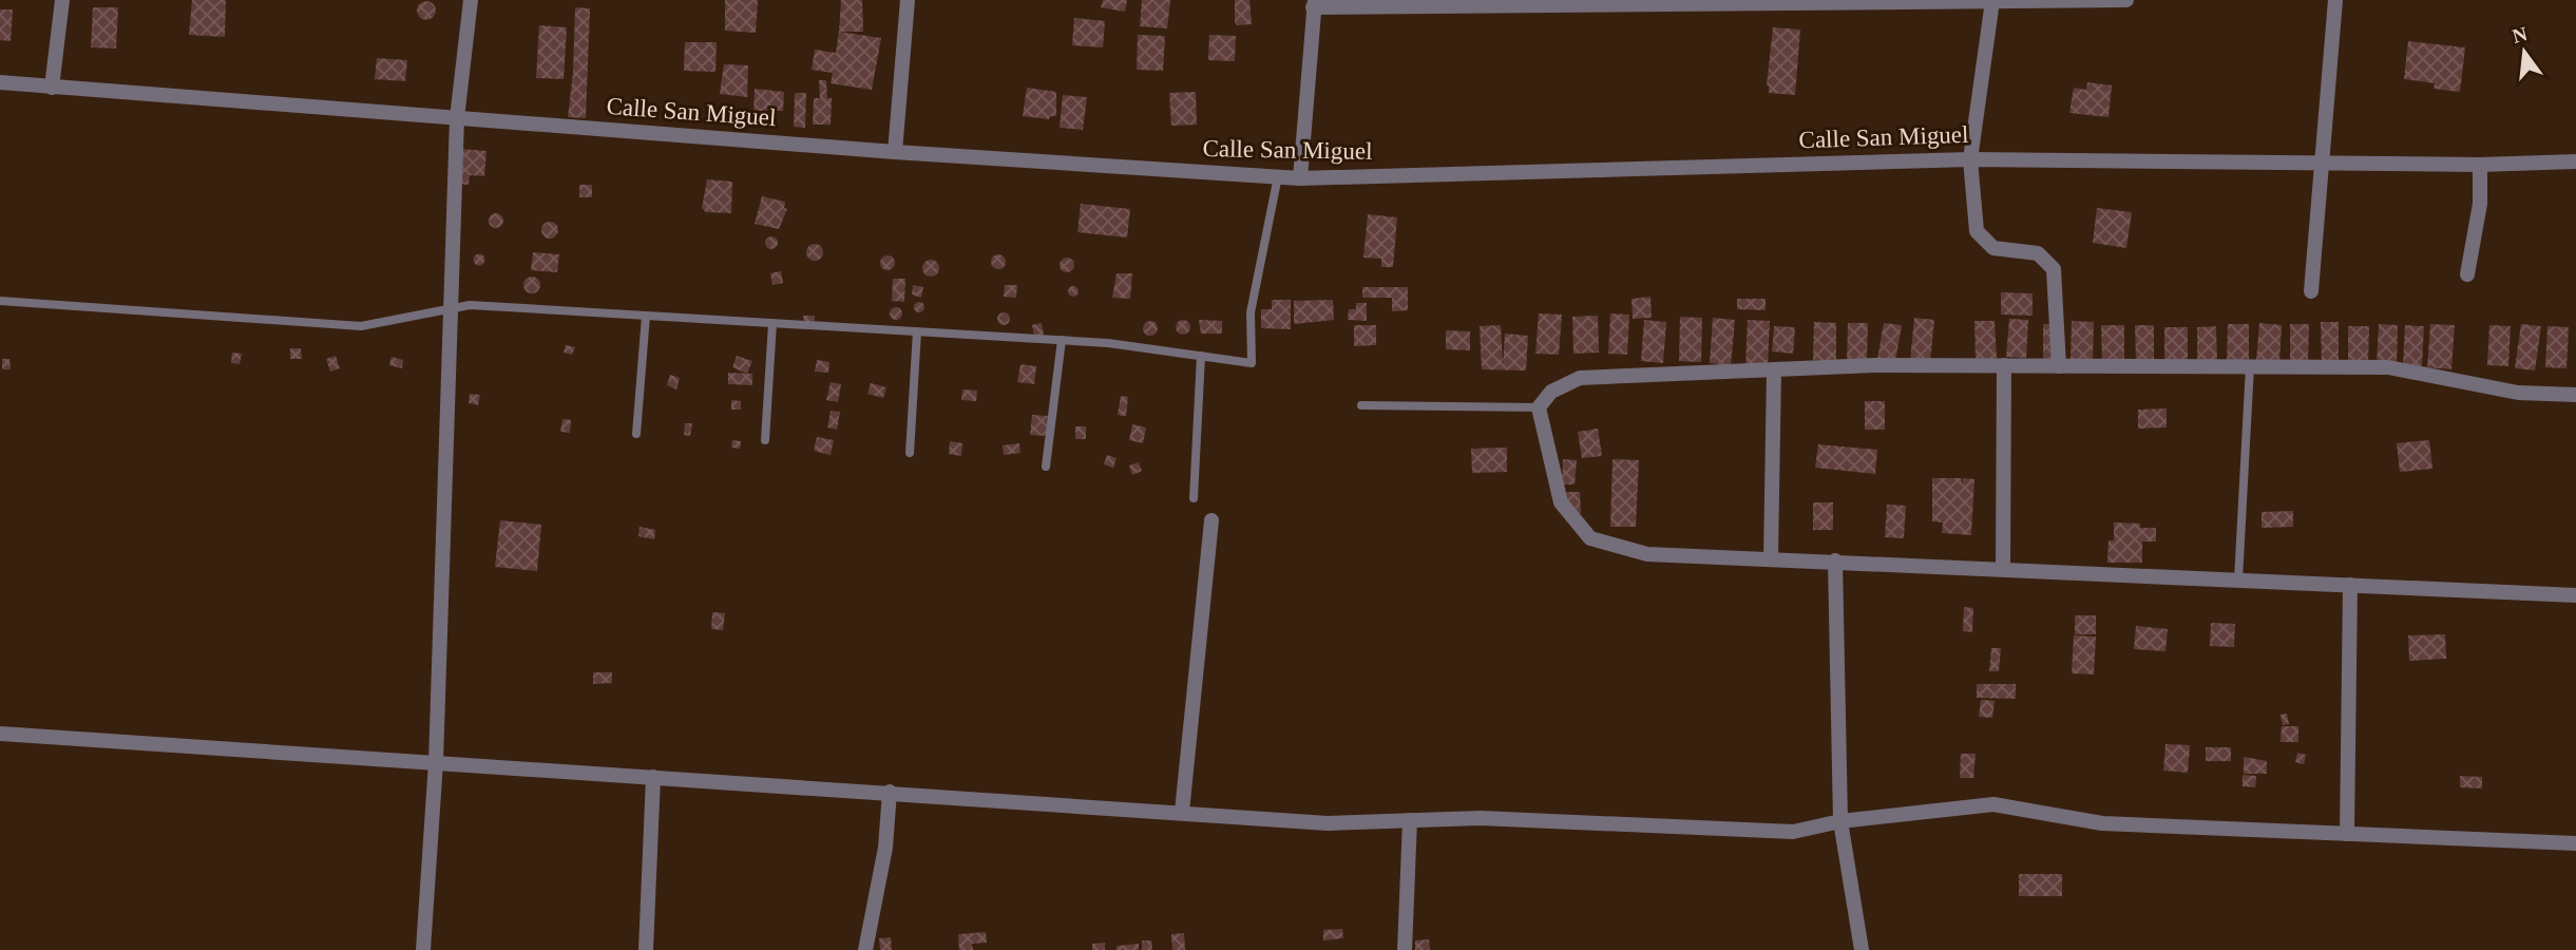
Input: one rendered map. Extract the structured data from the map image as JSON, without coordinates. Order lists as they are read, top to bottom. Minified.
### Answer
{"streets":{"street":["Calle San Miguel"]},"north":"top"}
